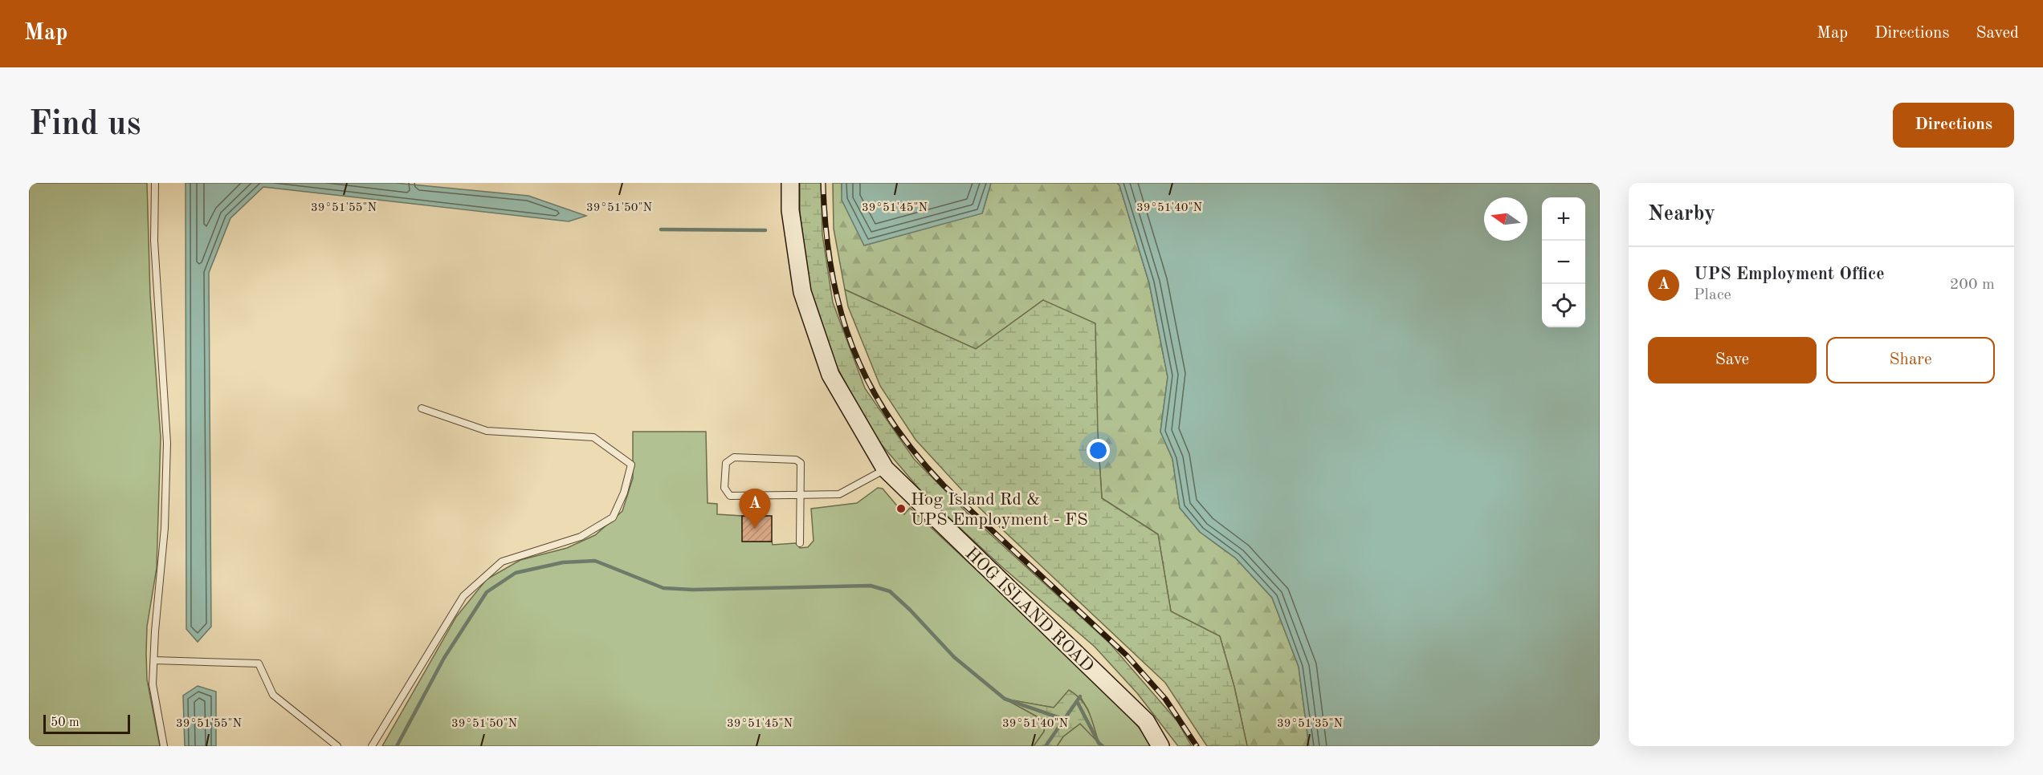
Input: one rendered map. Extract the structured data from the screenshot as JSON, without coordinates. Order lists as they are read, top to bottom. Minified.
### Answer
{"streets":{"street":["HOG ISLAND ROAD"]},"places":["Hog Island Rd & UPS Employment - FS"],"scale_bar":"50 m","north":"left","page":{"header":"Map","nav":["Map","Directions","Saved"],"buttons":["Directions",["Save","Share"]],"title":"Find us","heading":"Nearby","map_buttons":["+","−"],"list":[{"mark":"A","name":"UPS Employment Office","note":"Place","value":"200 m"}],"pins":"A","scale":"50 m"},"coordinates":["39°51'55\"N","39°51'50\"N","39°51'45\"N","39°51'40\"N","39°51'35\"N"]}
